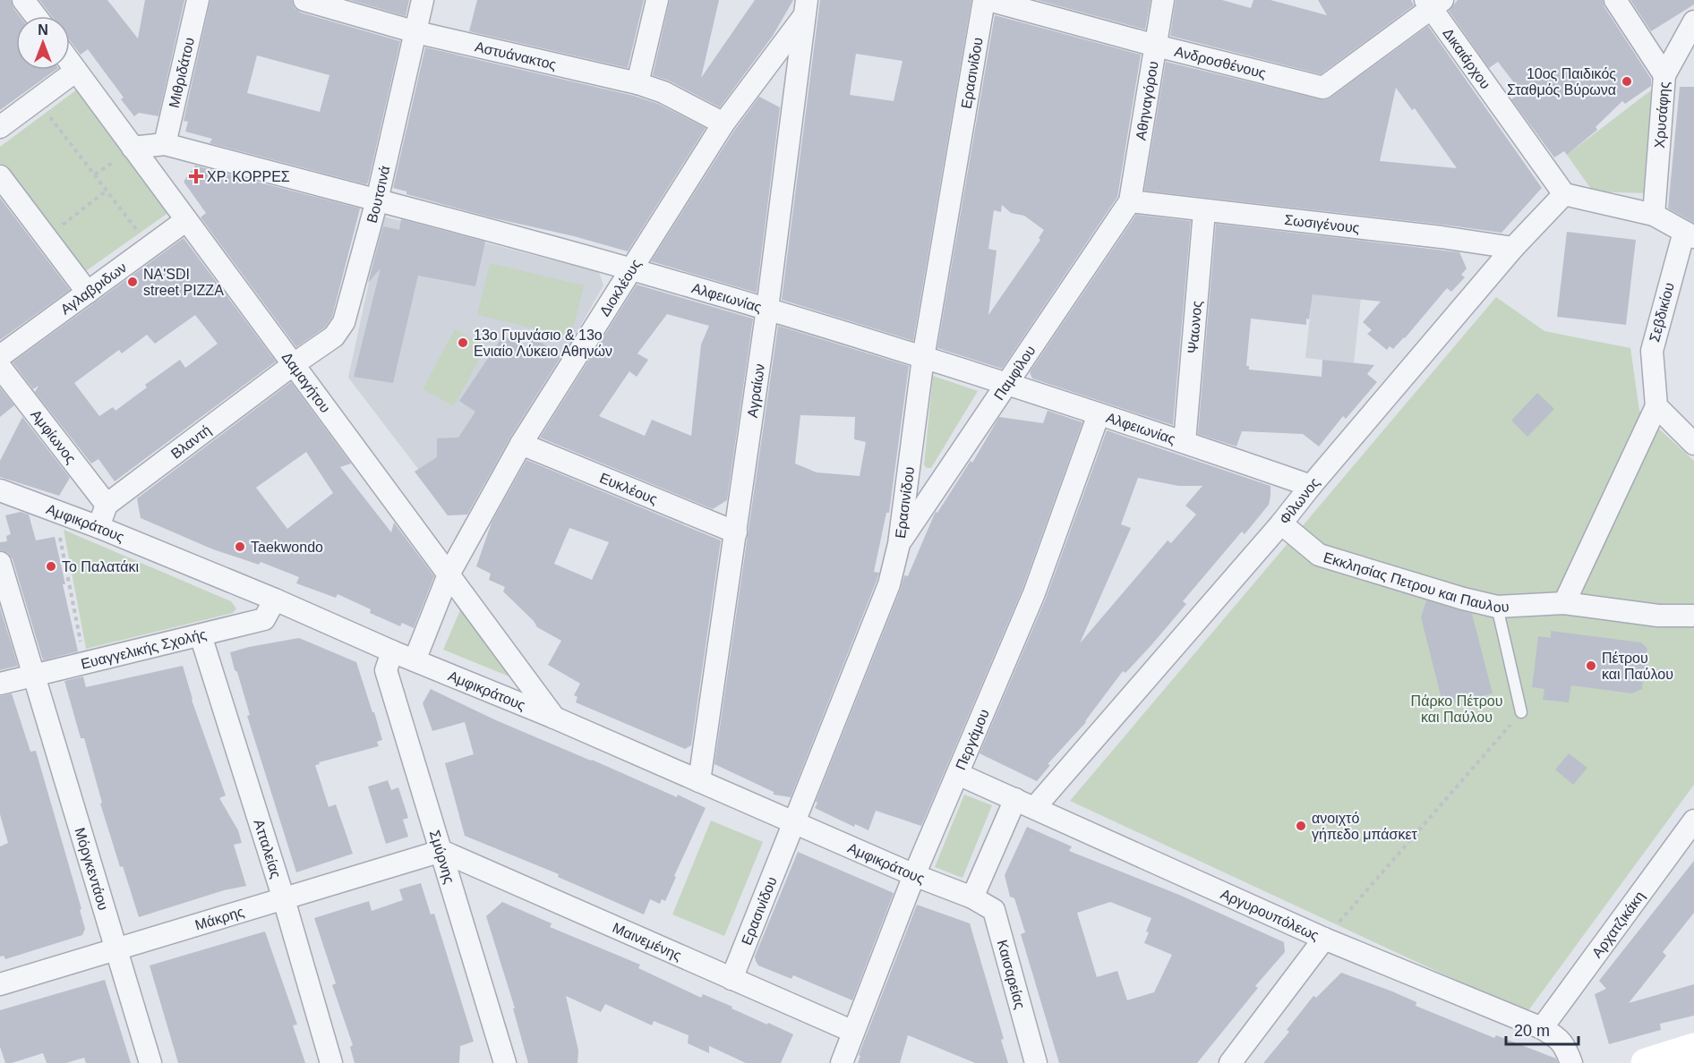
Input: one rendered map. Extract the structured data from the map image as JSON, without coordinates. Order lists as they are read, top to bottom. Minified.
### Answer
{"streets":{"street":["Αστυάνακτος","Δικαιάρχου","Ανδροσθένους","Μιθριδάτου","Ερασινίδου","Αθηναγόρου","Χρυσάφης","Βουτσινά","Σωσιγένους","Διοκλέους","Αγλαβριδων","Αλφειωνίας","Σεβδικίου","Ψαωνος","Παμφίλου","Δαμαγήτου","Αγραίων","Αμφίωνος","Βλαντή","Ευκλέους","Φίλωνος","Αμφικράτους","Εκκλησίας Πετρου και Παυλου","Ευαγγελικής Σχολής","Περγάμου","Ατταλείας","Σμύρνης","Μόργκεντάου","Αργυρουπόλεως","Μάκρης","Αρχατζικάκη","Μαινεμένης","Καισαρείας"]},"crossings":[["Αστυάνακτος","Βουτσινά"],["Αστυάνακτος","Διοκλέους"],["Δικαιάρχου","Ανδροσθένους"],["Δικαιάρχου","Φίλωνος"],["Ανδροσθένους","Ερασινίδου"],["Ανδροσθένους","Αθηναγόρου"],["Μιθριδάτου","Αλφειωνίας"],["Ερασινίδου","Αλφειωνίας"],["Ερασινίδου","Παμφίλου"],["Ερασινίδου","Αμφικράτους"],["Ερασινίδου","Μαινεμένης"],["Αθηναγόρου","Σωσιγένους"],["Αθηναγόρου","Παμφίλου"],["Βουτσινά","Αλφειωνίας"],["Βουτσινά","Δαμαγήτου"],["Βουτσινά","Βλαντή"],["Σωσιγένους","Ψαωνος"],["Σωσιγένους","Παμφίλου"],["Σωσιγένους","Φίλωνος"],["Διοκλέους","Αλφειωνίας"],["Διοκλέους","Δαμαγήτου"],["Διοκλέους","Αγραίων"],["Διοκλέους","Ευκλέους"],["Διοκλέους","Αμφικράτους"],["Αγλαβριδων","Δαμαγήτου"],["Αλφειωνίας","Ψαωνος"],["Αλφειωνίας","Παμφίλου"],["Αλφειωνίας","Δαμαγήτου"],["Αλφειωνίας","Αγραίων"],["Αλφειωνίας","Φίλωνος"],["Αλφειωνίας","Περγάμου"],["Δαμαγήτου","Βλαντή"],["Δαμαγήτου","Αμφικράτους"],["Αγραίων","Ευκλέους"],["Αγραίων","Αμφικράτους"],["Αμφίωνος","Βλαντή"],["Φίλωνος","Αμφικράτους"],["Φίλωνος","Εκκλησίας Πετρου και Παυλου"],["Φίλωνος","Αργυρουπόλεως"],["Φίλωνος","Καισαρείας"],["Αμφικράτους","Ευαγγελικής Σχολής"],["Αμφικράτους","Περγάμου"],["Αμφικράτους","Σμύρνης"],["Αμφικράτους","Καισαρείας"],["Ευαγγελικής Σχολής","Ατταλείας"],["Ευαγγελικής Σχολής","Μόργκεντάου"],["Περγάμου","Αργυρουπόλεως"],["Περγάμου","Μαινεμένης"],["Ατταλείας","Μάκρης"],["Σμύρνης","Μάκρης"],["Σμύρνης","Μαινεμένης"],["Μόργκεντάου","Μάκρης"],["Αργυρουπόλεως","Αρχατζικάκη"],["Μάκρης","Μαινεμένης"]],"parks":["Πάρκο Πέτρου και Παύλου"],"places":{"other":["10ος Παιδικός Σταθμός Βύρωνα","NA'SDI street PIZZA","13ο Γυμνάσιο & 13ο Ενιαίο Λύκειο Αθηνών","Taekwondo","Το Παλατάκι","Πέτρου και Παύλου","ανοιχτό γήπεδο μπάσκετ"],"health":["ΧΡ. ΚΟΡΡΕΣ"]},"scale_bar":"20 m","north":"top"}
